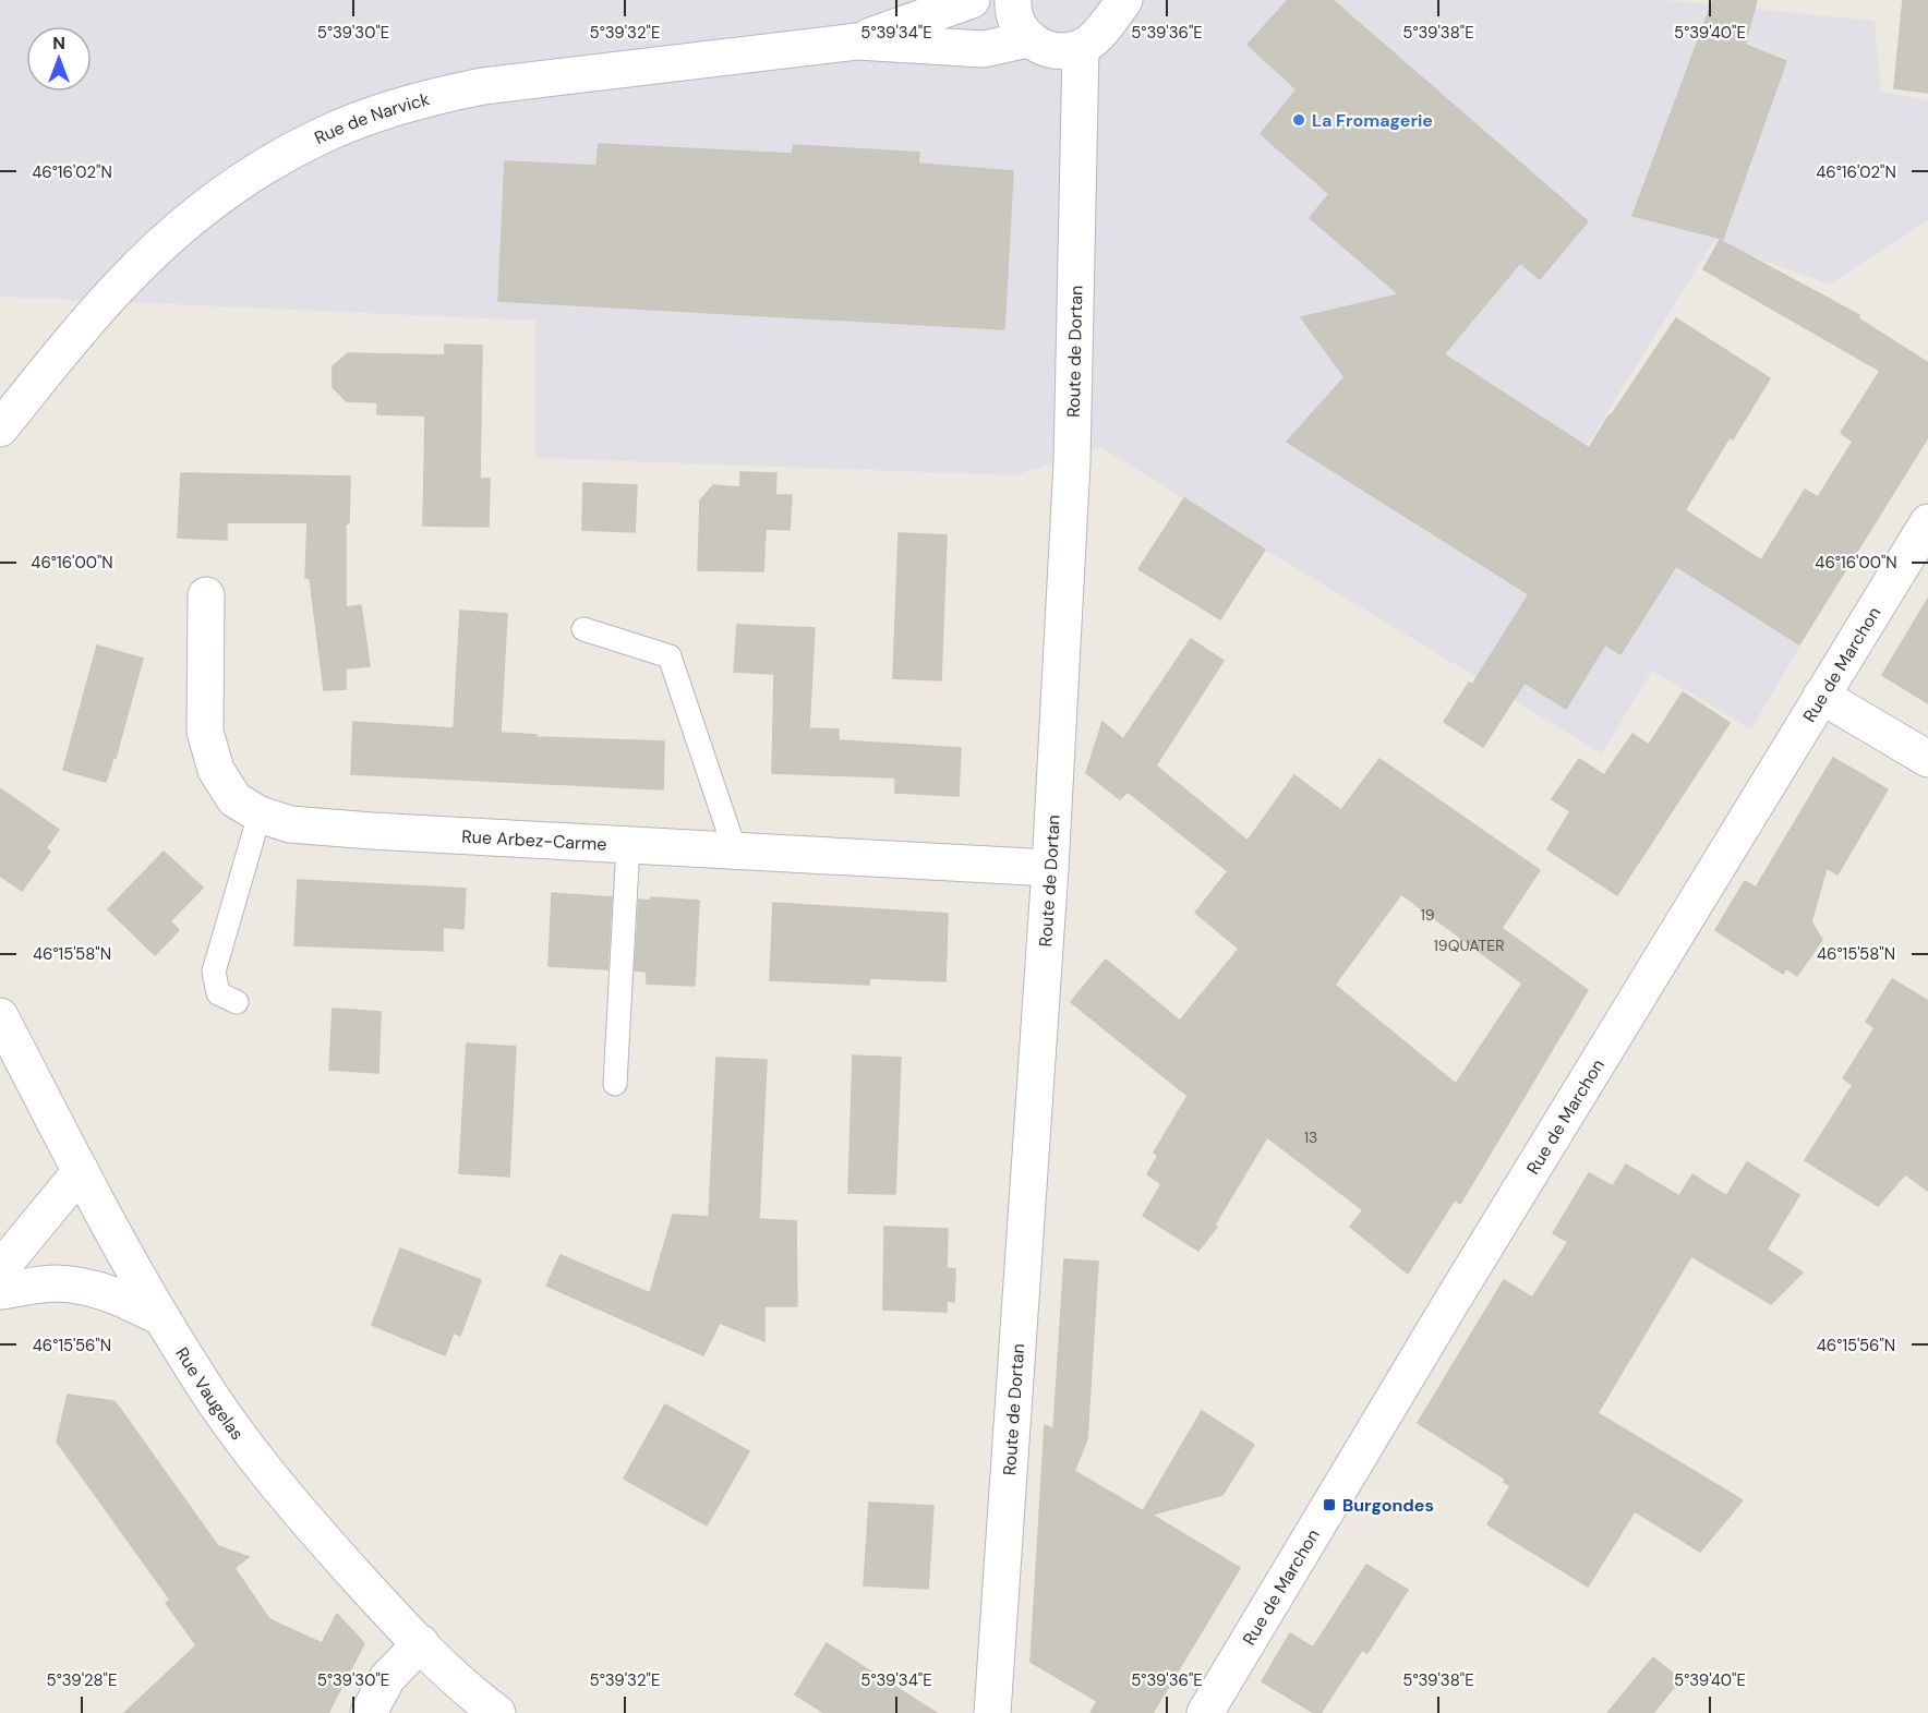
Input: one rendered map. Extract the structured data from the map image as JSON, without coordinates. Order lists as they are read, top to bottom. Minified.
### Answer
{"streets":{"main road":["Rue de Narvick","Route de Dortan","Rue de Marchon","Rue Arbez-Carme","Rue Vaugelas"]},"crossings":[["Route de Dortan","Rue Arbez-Carme"]],"places":{"other":["La Fromagerie"],"transit":["Burgondes"]},"house_numbers":["19","19QUATER","13"],"north":"top","coordinates":["5°39'30\"E","5°39'32\"E","5°39'34\"E","5°39'36\"E","5°39'38\"E","5°39'40\"E","46°16'02\"N","46°16'00\"N","46°15'58\"N","46°15'56\"N","5°39'28\"E"]}
